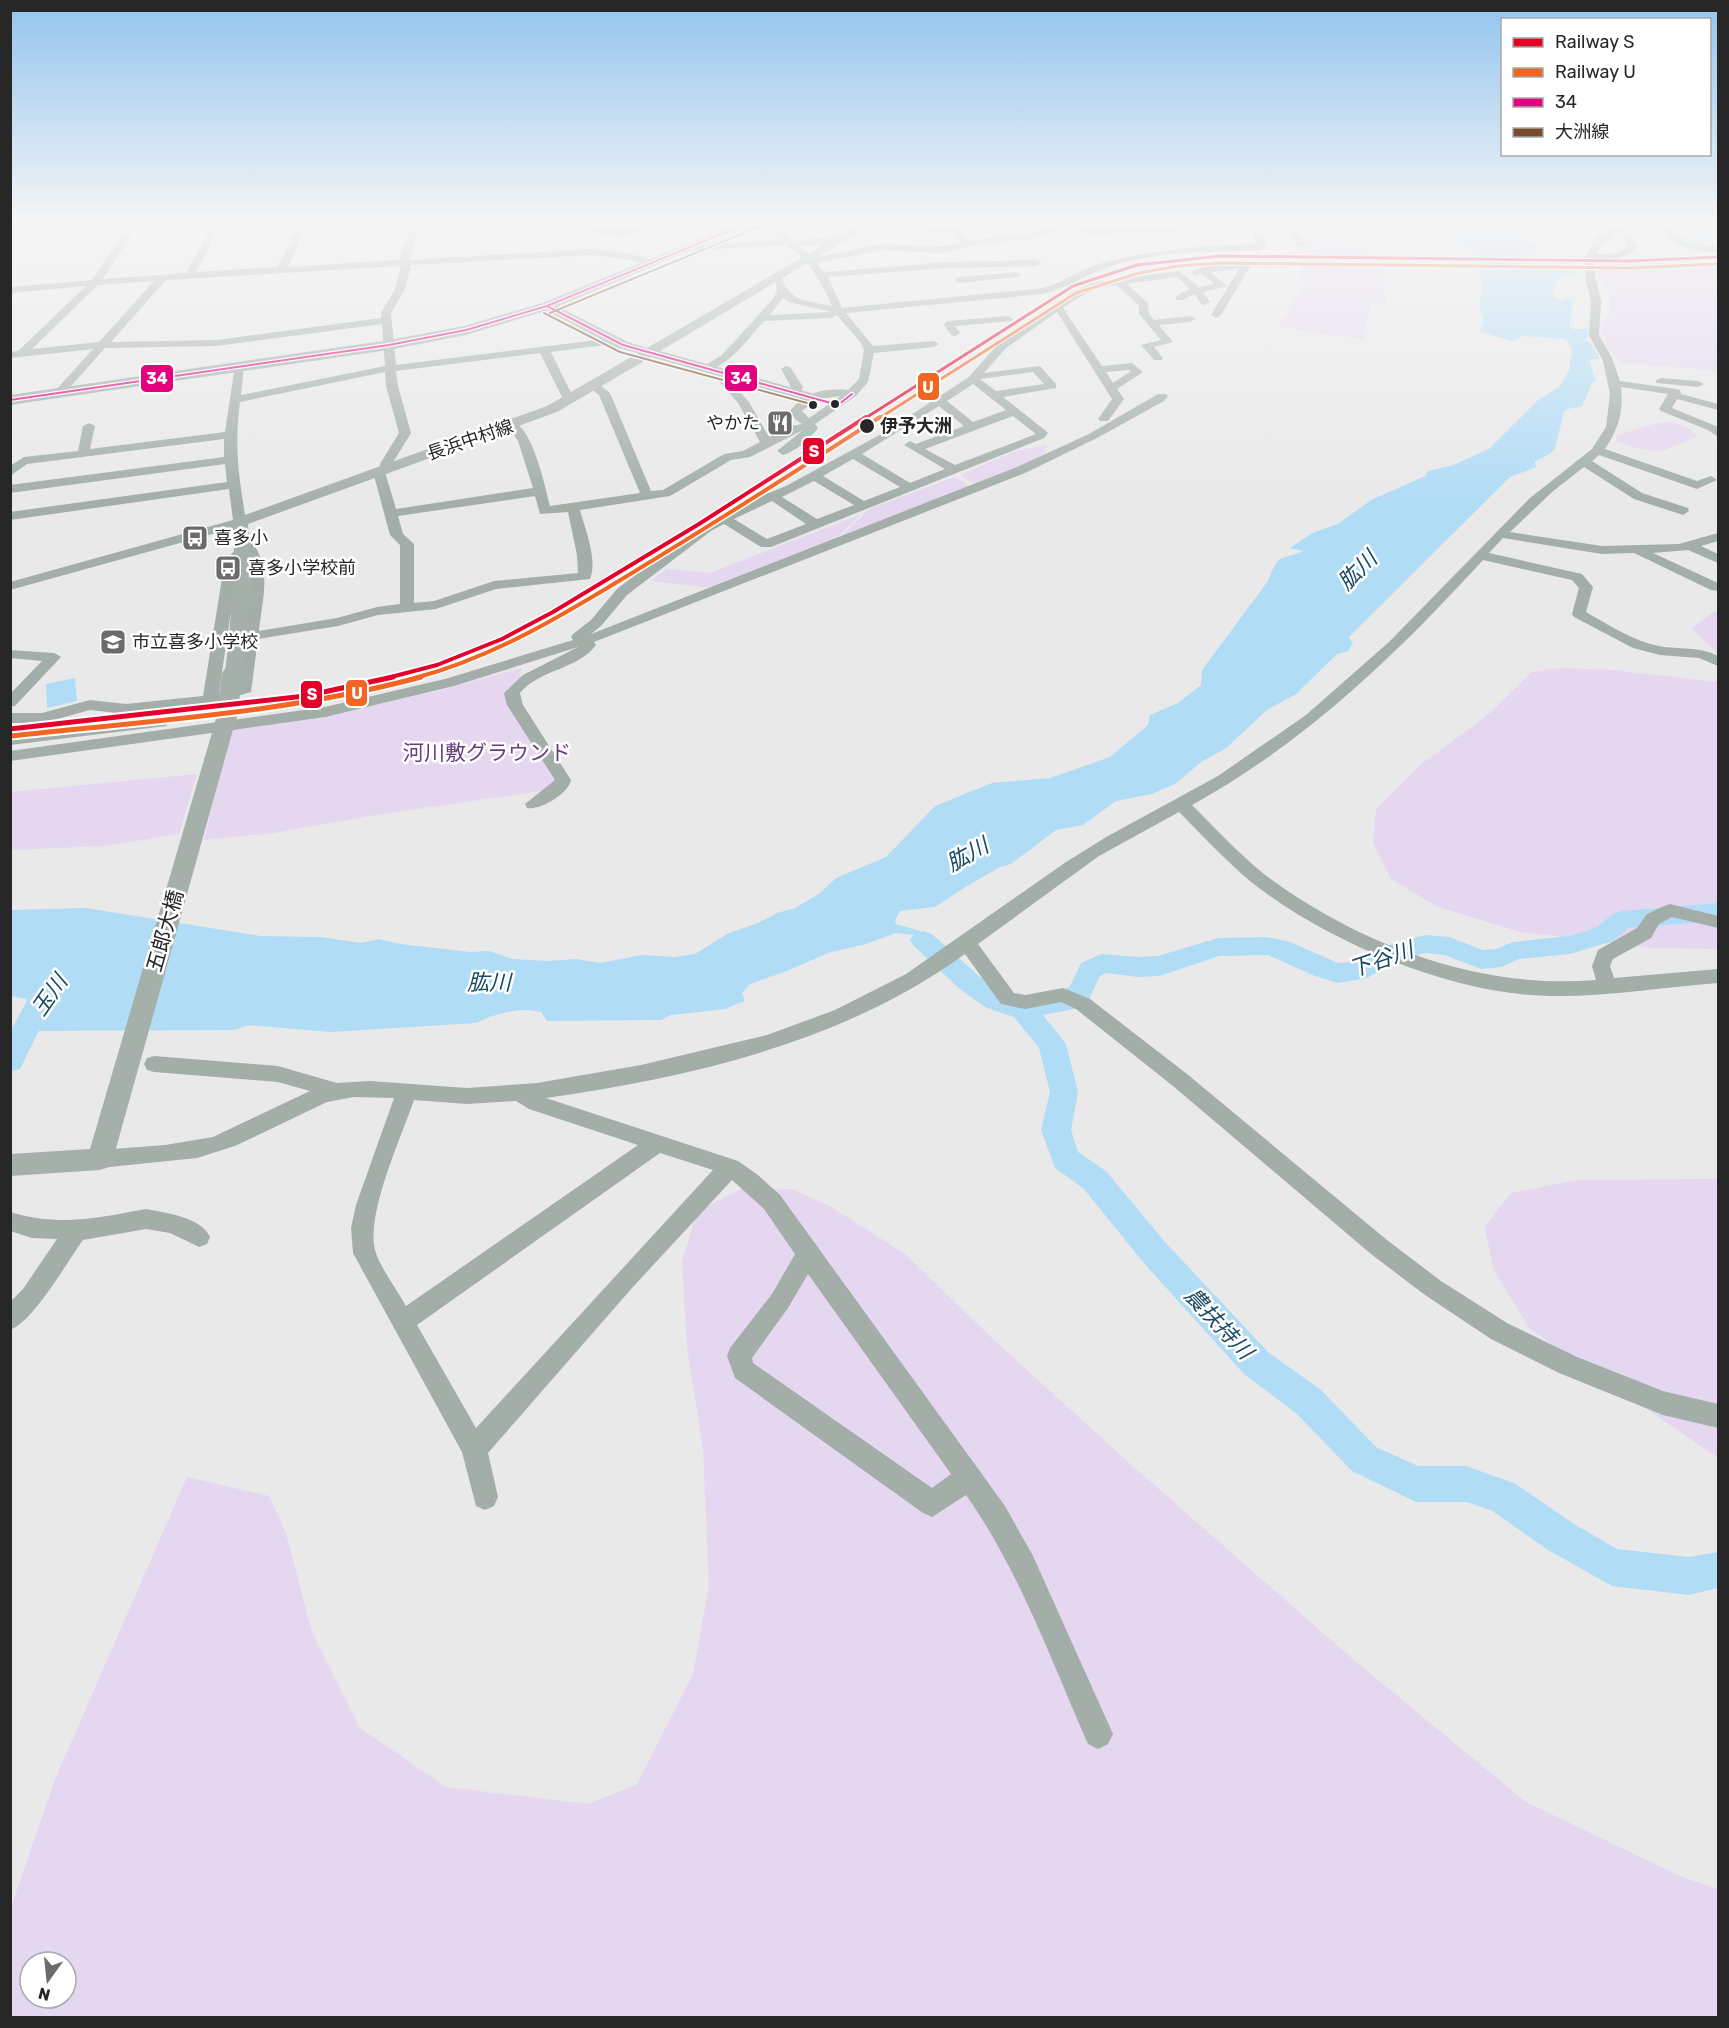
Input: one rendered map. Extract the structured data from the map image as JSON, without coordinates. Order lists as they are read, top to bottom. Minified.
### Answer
{"streets":{"main road":["長浜中村線","五郎大橋"]},"water":["肱川","下谷川","玉川","農扶持川"],"parks":["河川敷グラウンド"],"places":{"restaurant":["やかた"],"other":["伊予大洲"],"bus stop":["喜多小","喜多小学校前"],"school or university":["市立喜多小学校"]},"lines":["rail line S","rail line U","transit line 34","transit line 大洲線"],"legend":["Railway S","Railway U","34","大洲線"],"north":"bottom"}
